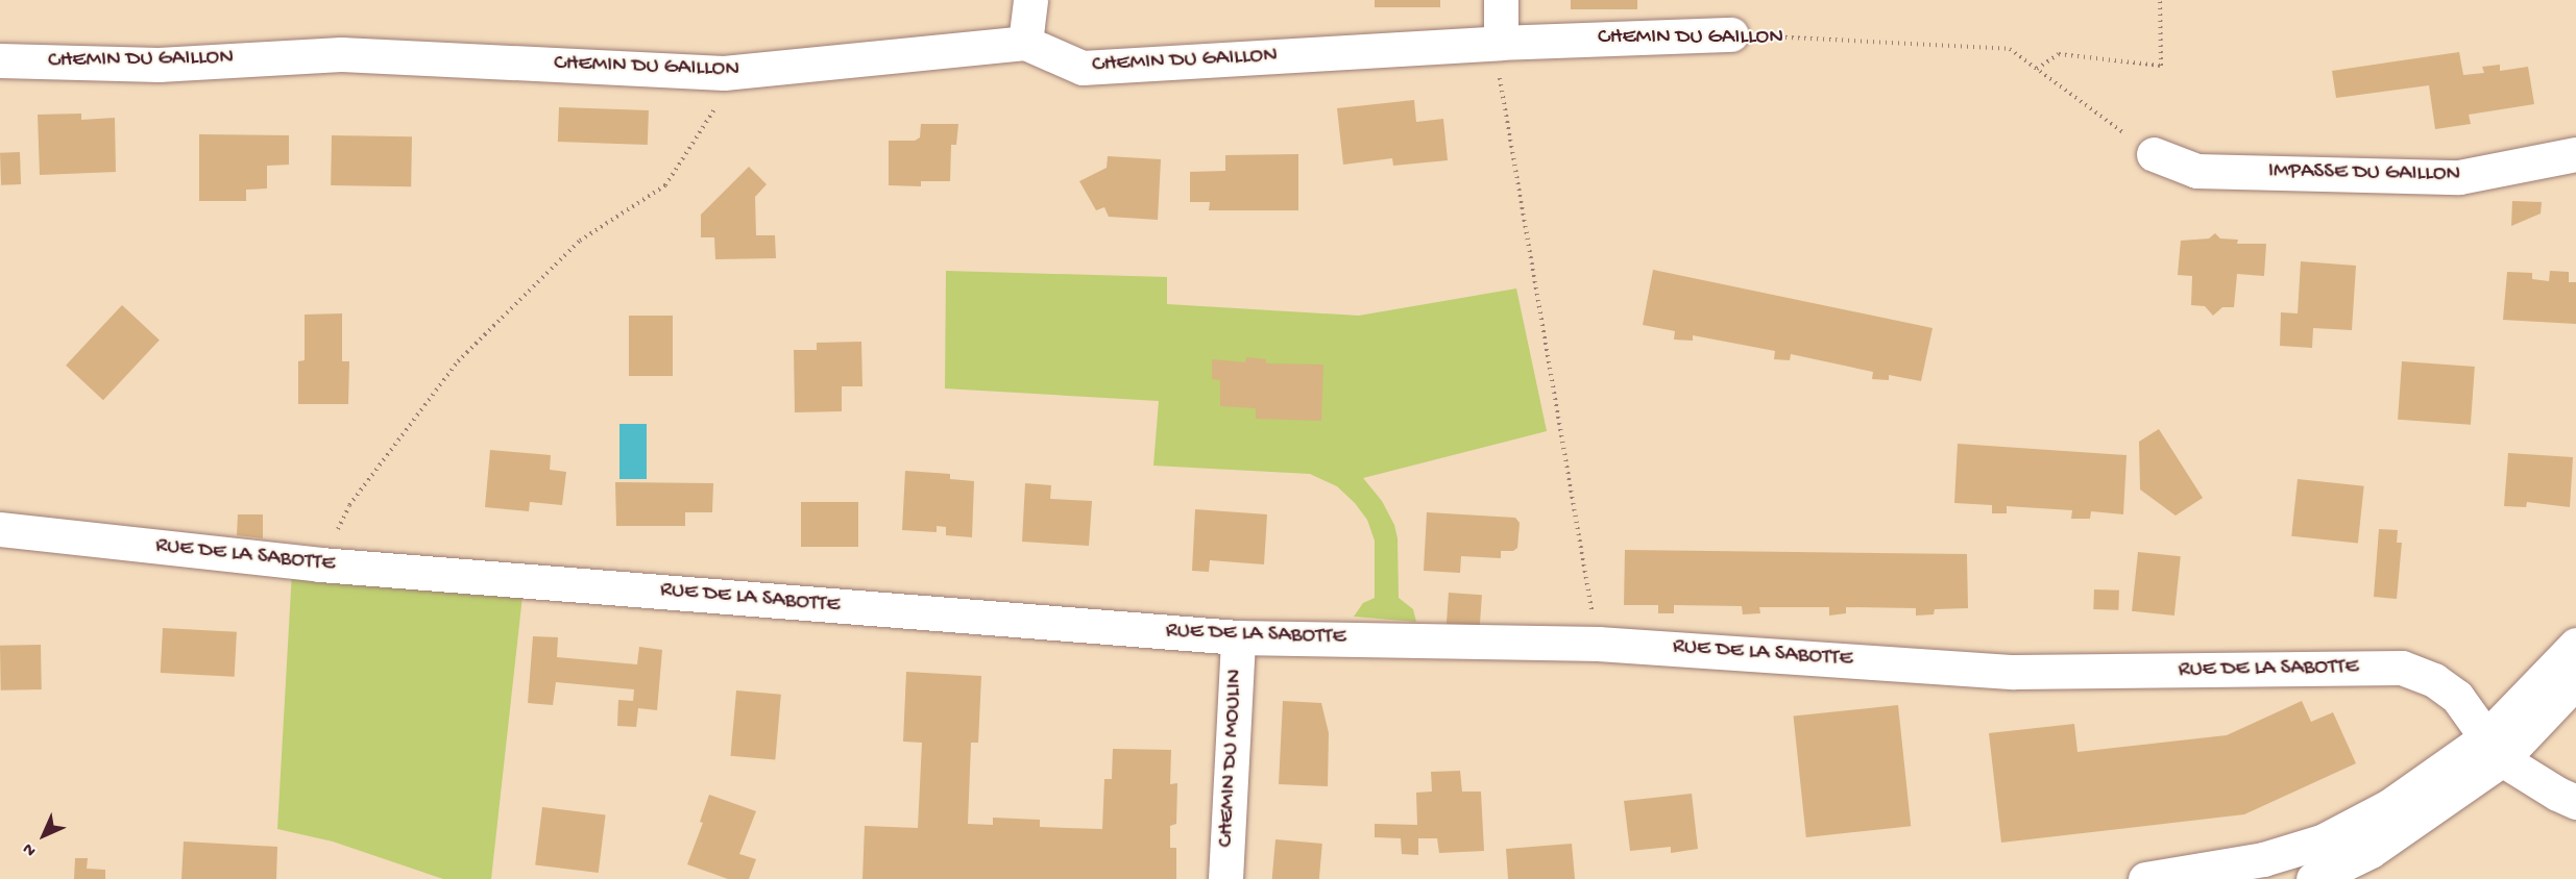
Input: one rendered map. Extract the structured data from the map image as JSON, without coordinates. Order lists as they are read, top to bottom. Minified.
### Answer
{"streets":{"street":["CHEMIN DU GAILLON","IMPASSE DU GAILLON","RUE DE LA SABOTTE","CHEMIN DU MOULIN"]},"crossings":[["CHEMIN DU GAILLON","IMPASSE DU GAILLON"],["RUE DE LA SABOTTE","CHEMIN DU MOULIN"]],"north":"bottom left"}
